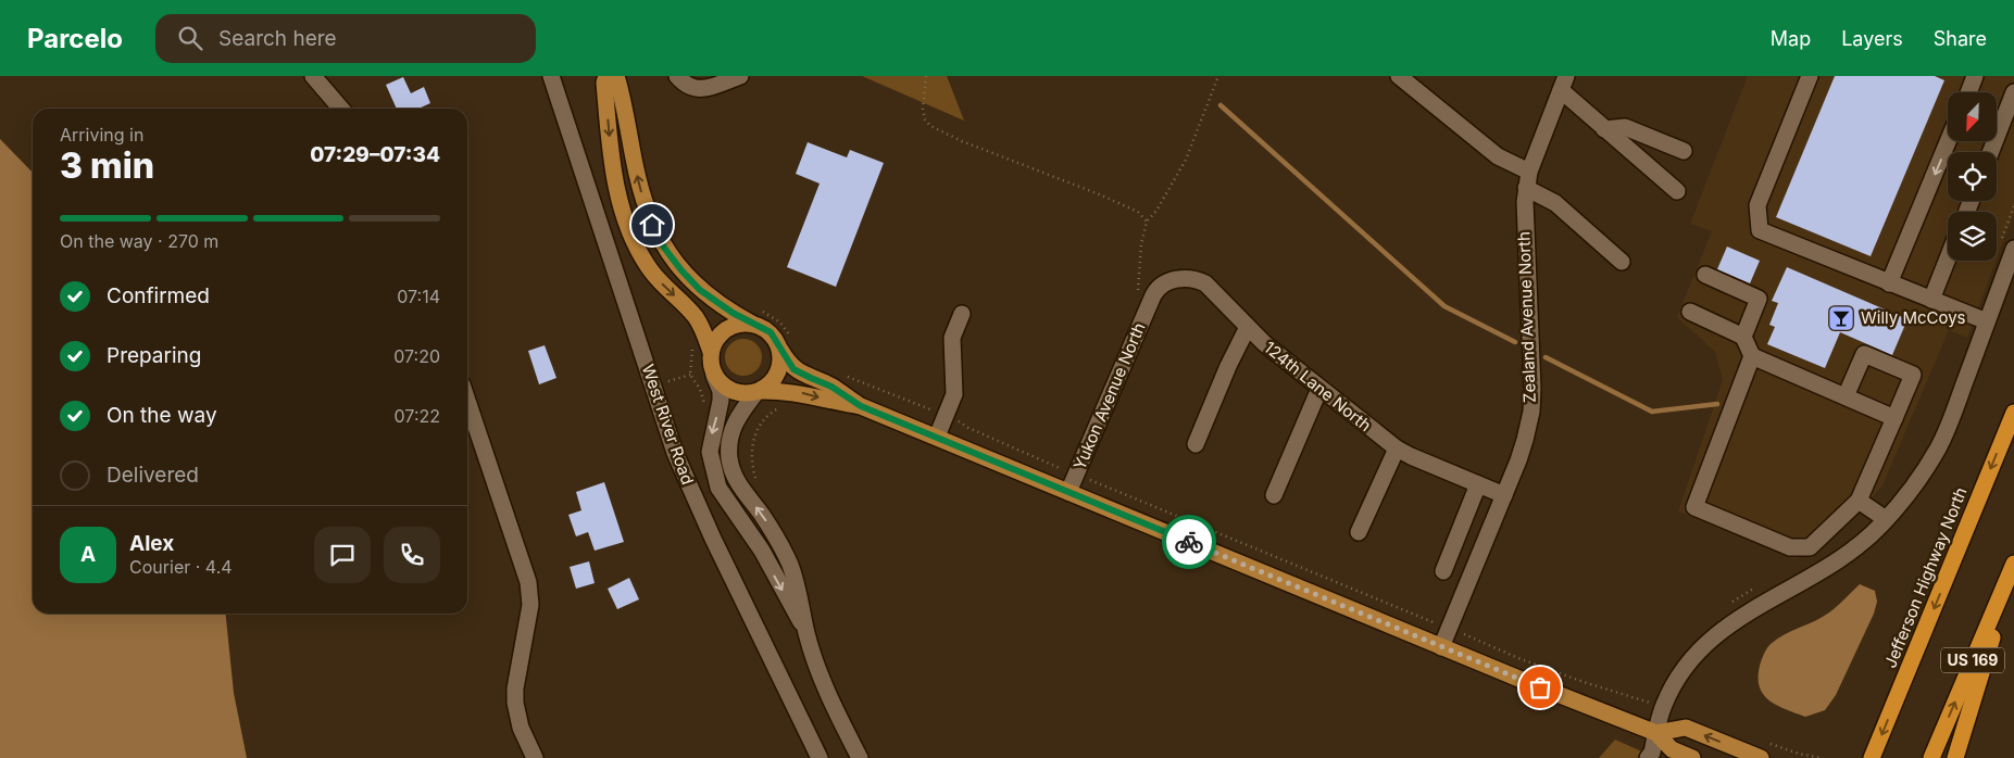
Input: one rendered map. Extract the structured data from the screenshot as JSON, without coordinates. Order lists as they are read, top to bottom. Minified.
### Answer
{"streets":{"highway":["Jefferson Highway North","US 169"],"street":["Zealand Avenue North","124th Lane North","Yukon Avenue North","West River Road"]},"crossings":[["Zealand Avenue North","124th Lane North"],["124th Lane North","Yukon Avenue North"]],"places":{"bar":["Willy McCoys"]},"north":"bottom left","page":{"header":"Parcelo","search":"Search here","nav":["Map","Layers","Share"],"heading":["3 min","Arriving in","07:29–07:34"],"panel":["Alex","Courier · 4.4"],"bar":"On the way · 270 m","list":[["Confirmed","07:14"],["Preparing","07:20"],["On the way","07:22"],"Delivered"],"round":"A"}}
